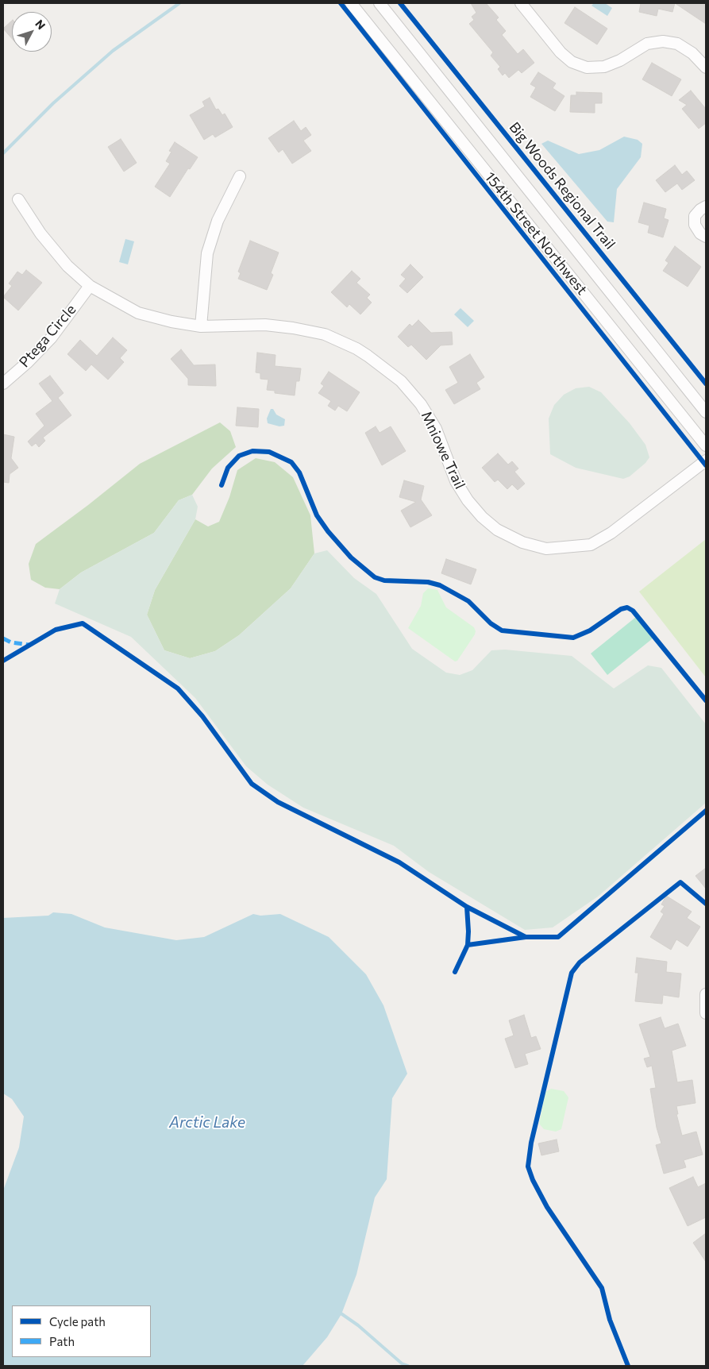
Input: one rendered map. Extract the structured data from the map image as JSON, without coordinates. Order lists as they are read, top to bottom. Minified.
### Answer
{"streets":{"street":["154th Street Northwest","Ptega Circle","Mniowe Trail"],"cycle path":["Big Woods Regional Trail"]},"crossings":[["Ptega Circle","Mniowe Trail"]],"water":["Arctic Lake"],"legend":["Cycle path","Path"],"north":"top right"}
